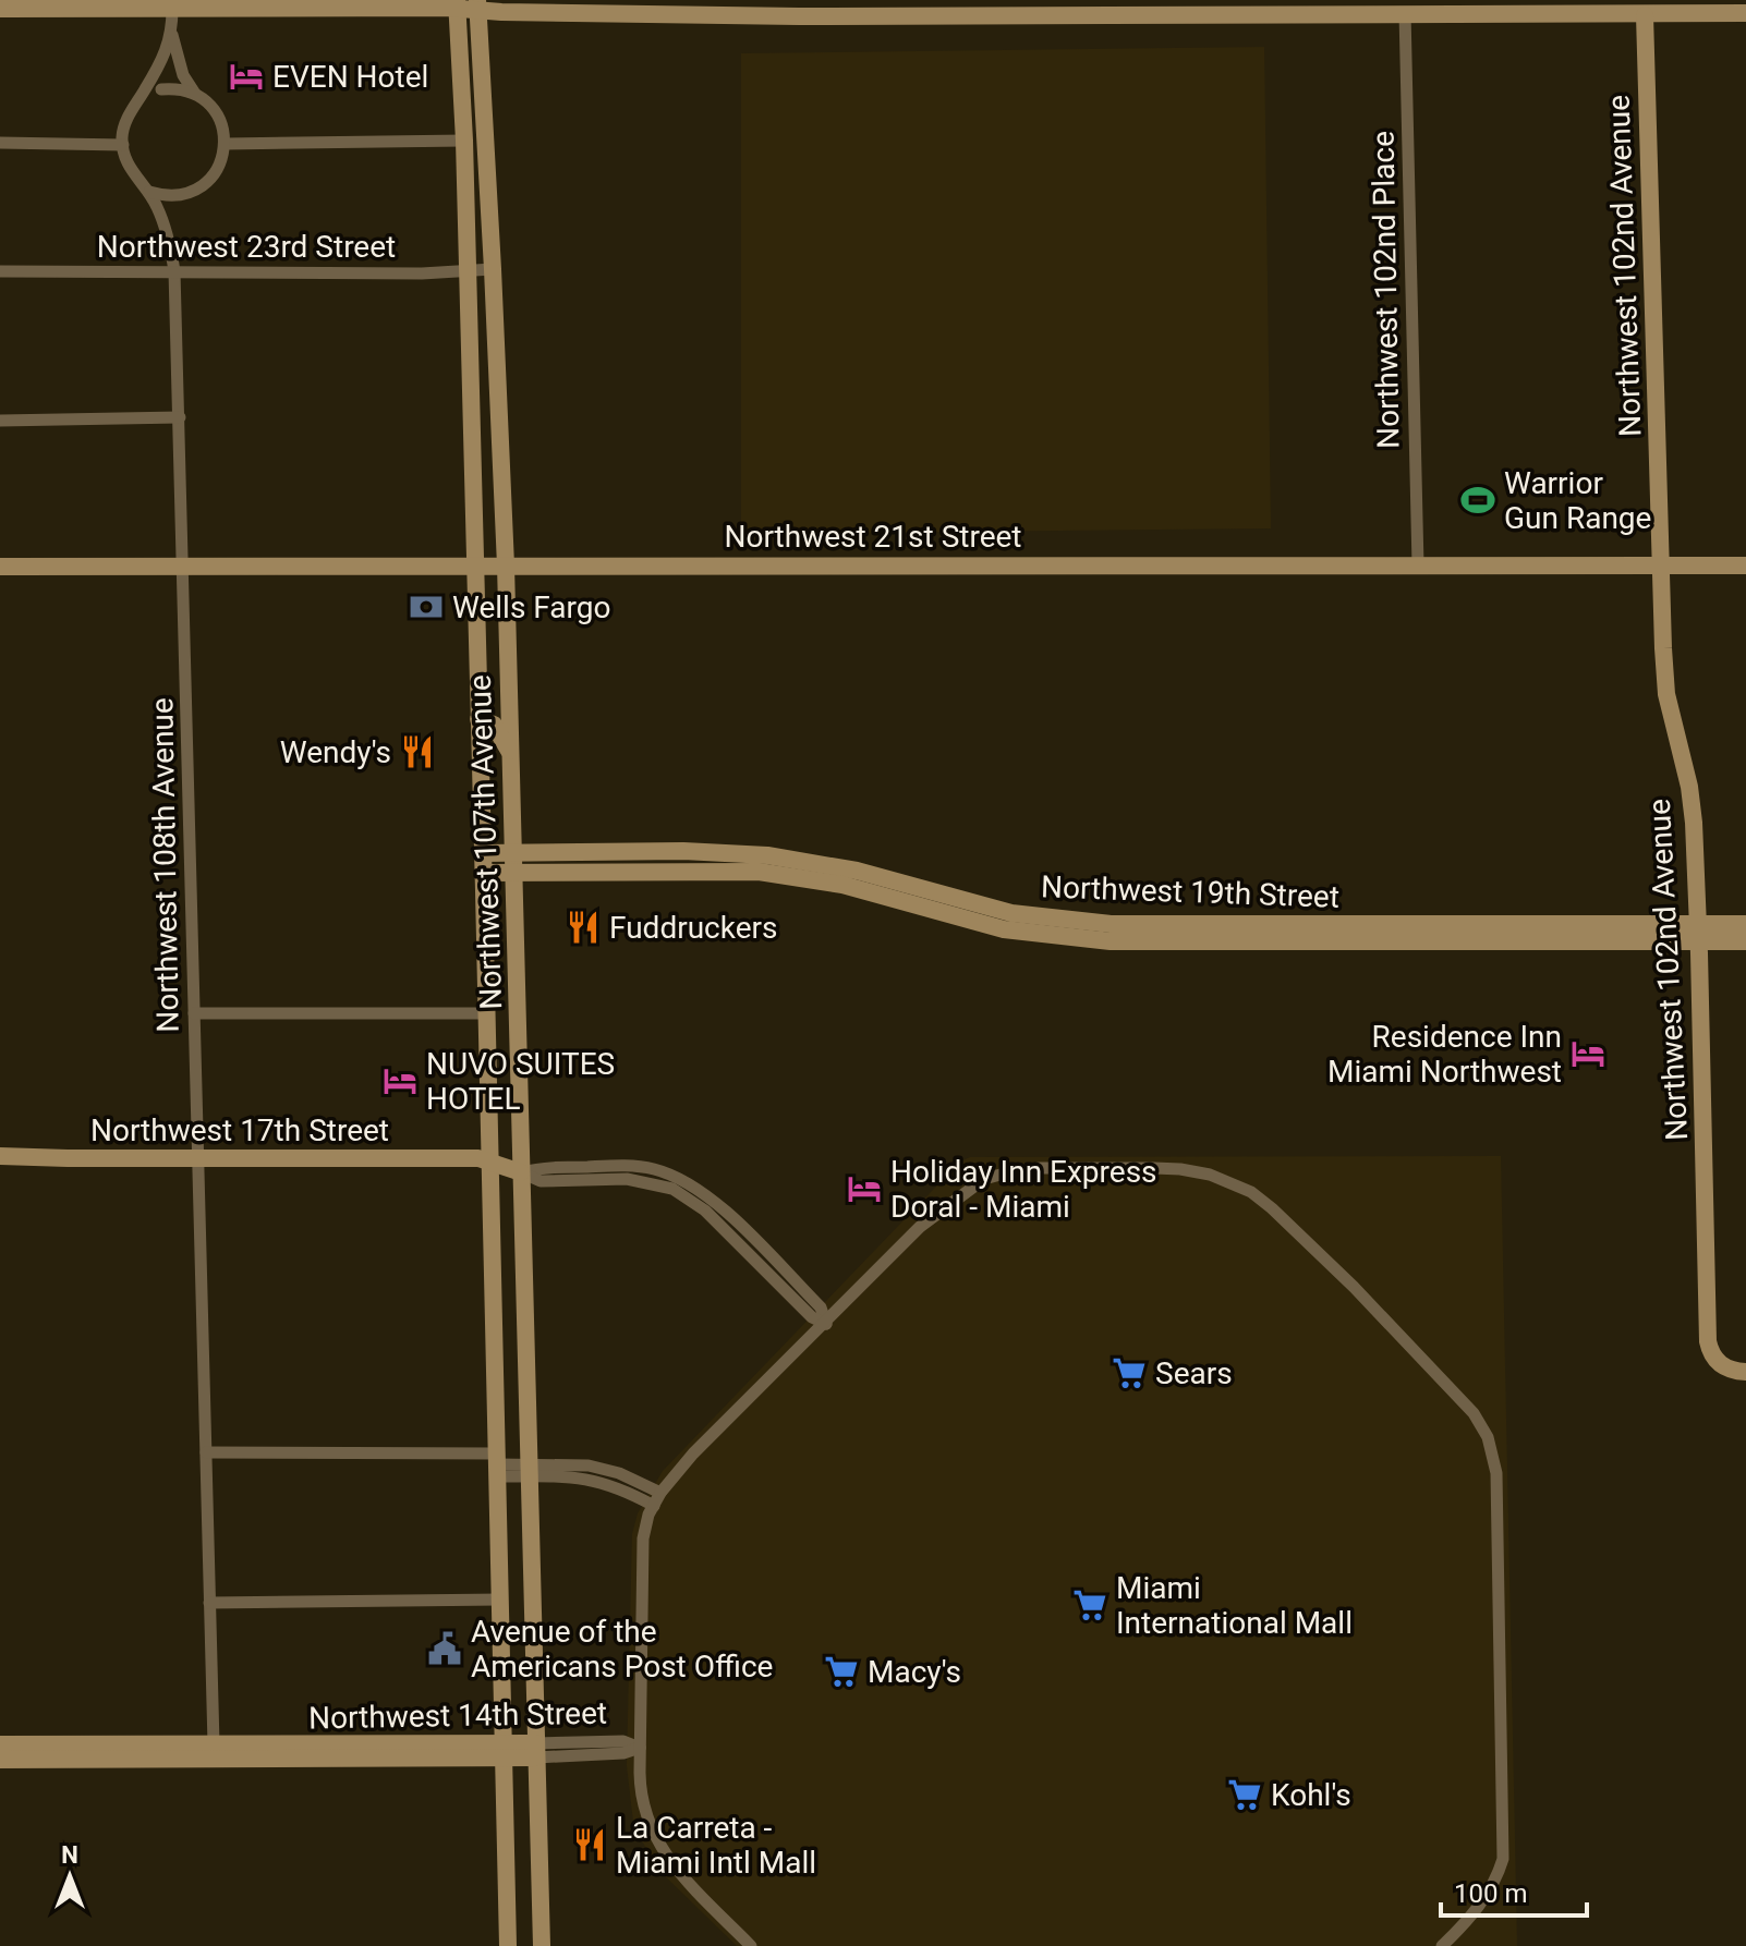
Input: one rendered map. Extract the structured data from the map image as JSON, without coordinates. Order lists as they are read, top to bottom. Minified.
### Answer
{"streets":{"street":["Northwest 23rd Street","Northwest 102nd Avenue","Northwest 102nd Place","Northwest 21st Street","Northwest 107th Avenue","Northwest 108th Avenue","Northwest 19th Street","Northwest 17th Street","Northwest 14th Street"]},"crossings":[["Northwest 23rd Street","Northwest 107th Avenue"],["Northwest 23rd Street","Northwest 108th Avenue"],["Northwest 102nd Avenue","Northwest 21st Street"],["Northwest 102nd Avenue","Northwest 19th Street"],["Northwest 102nd Place","Northwest 21st Street"],["Northwest 21st Street","Northwest 107th Avenue"],["Northwest 21st Street","Northwest 108th Avenue"],["Northwest 107th Avenue","Northwest 19th Street"],["Northwest 107th Avenue","Northwest 17th Street"],["Northwest 107th Avenue","Northwest 14th Street"],["Northwest 108th Avenue","Northwest 17th Street"],["Northwest 108th Avenue","Northwest 14th Street"]],"places":{"hotel":["EVEN Hotel","Residence Inn Miami Northwest","NUVO SUITES HOTEL","Holiday Inn Express Doral - Miami"],"sports":["Warrior Gun Range"],"bank":["Wells Fargo"],"restaurant":["Wendy's","Fuddruckers","La Carreta - Miami Intl Mall"],"supermarket":["Sears","Miami International Mall","Macy's","Kohl's"],"public building":["Avenue of the Americans Post Office"]},"scale_bar":"100 m","north":"top"}
